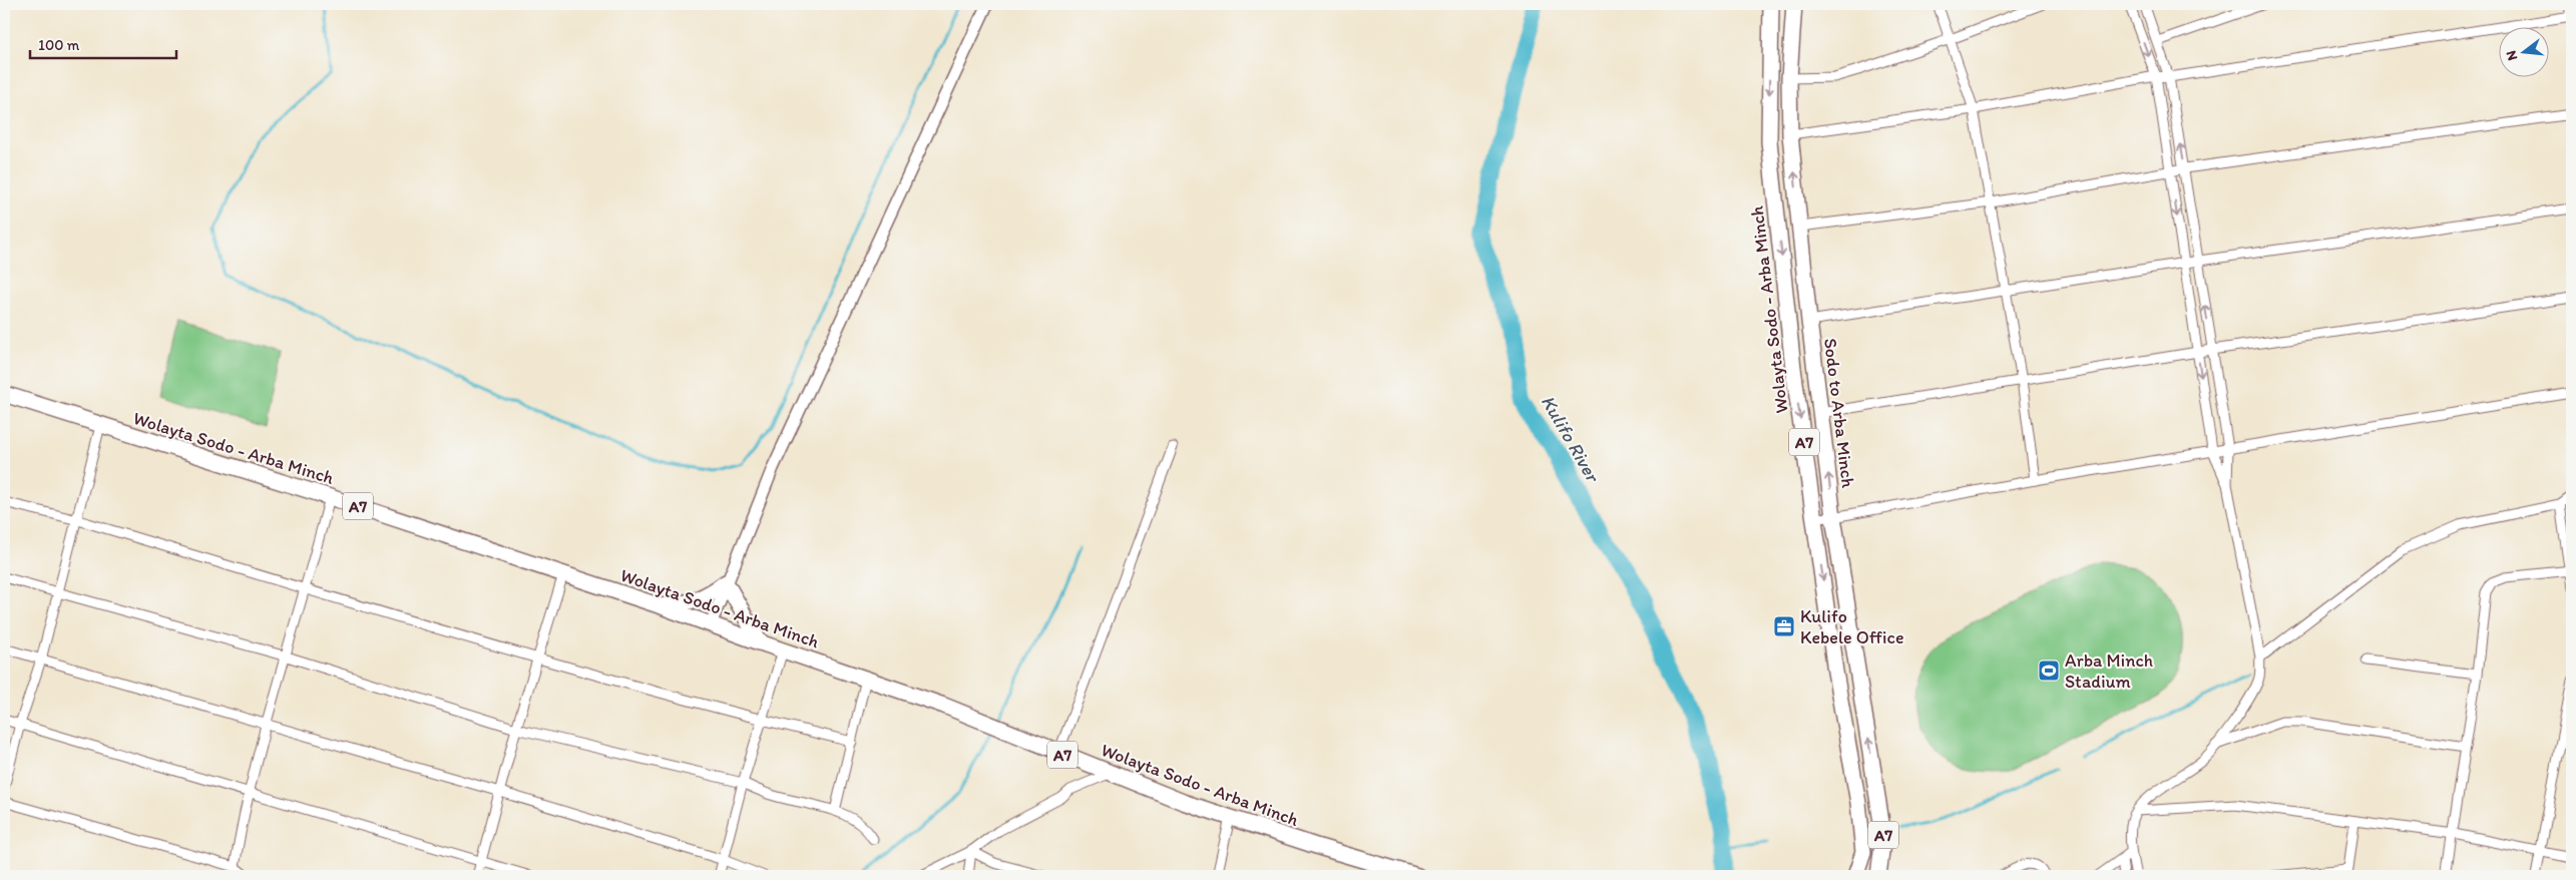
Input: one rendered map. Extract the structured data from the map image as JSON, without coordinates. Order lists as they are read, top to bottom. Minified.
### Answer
{"streets":{"highway":["Wolayta Sodo - Arba Minch","Sodo to Arba Minch","A7"]},"one_way":["Sodo to Arba Minch"],"water":["Kulifo River"],"places":{"office":["Kulifo Kebele Office"],"sports":["Arba Minch Stadium"]},"scale_bar":"100 m","north":"left"}
